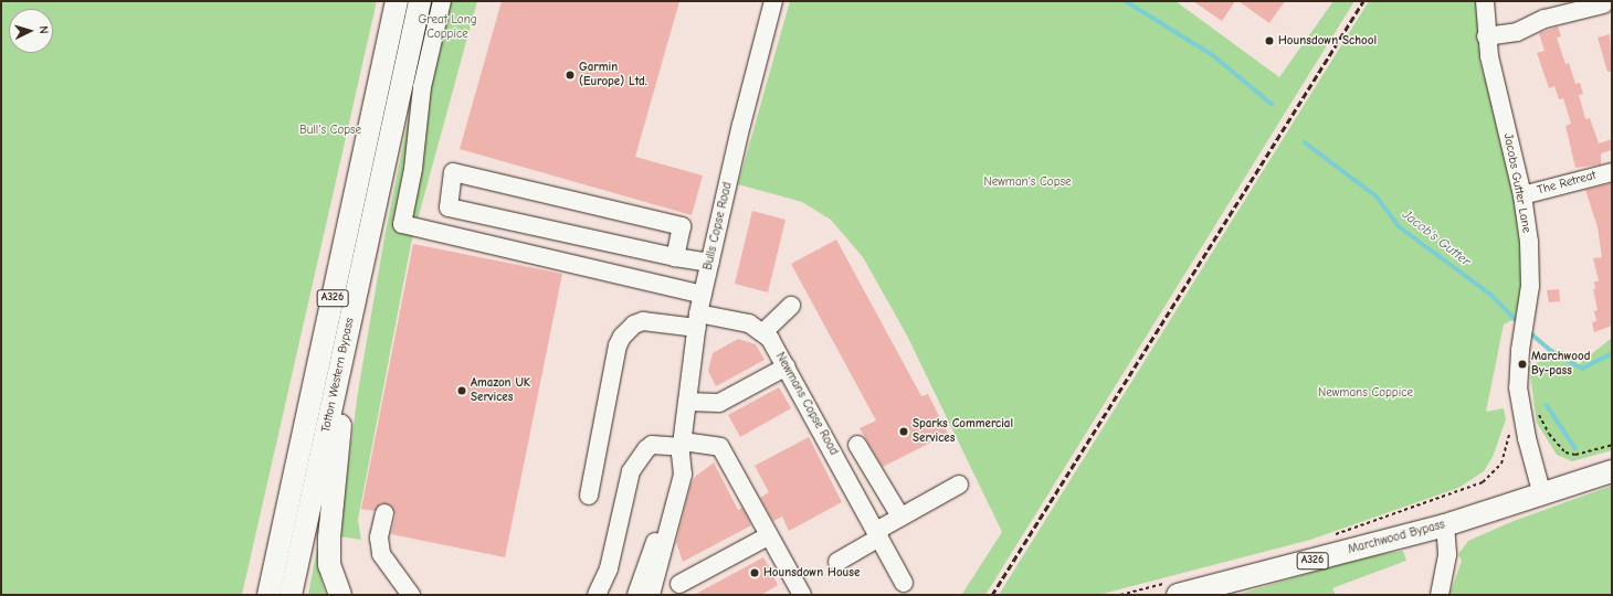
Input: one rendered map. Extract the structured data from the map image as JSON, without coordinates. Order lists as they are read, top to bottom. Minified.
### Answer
{"streets":{"main road":["A326","Totton Western Bypass","Marchwood Bypass"],"street":["Jacobs Gutter Lane","The Retreat","Bulls Copse Road","Newmans Copse Road"]},"crossings":[["Jacobs Gutter Lane","The Retreat"],["Jacobs Gutter Lane","Marchwood Bypass"]],"water":["Jacob's Gutter"],"parks":["Great Long Coppice","Bull's Copse","Newman's Copse","Newmans Coppice"],"places":["Hounsdown School","Garmin (Europe) Ltd.","Marchwood By-pass","Amazon UK Services","Sparks Commercial Services","Hounsdown House"],"north":"right"}
